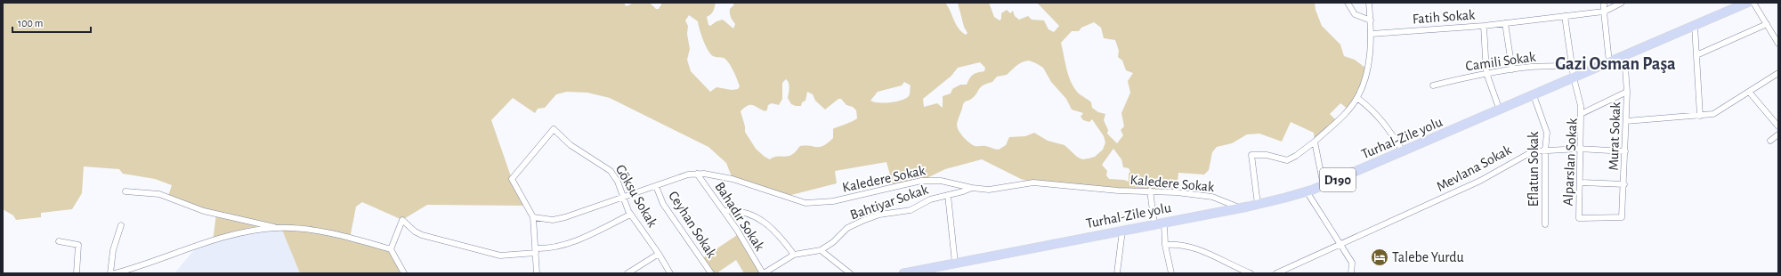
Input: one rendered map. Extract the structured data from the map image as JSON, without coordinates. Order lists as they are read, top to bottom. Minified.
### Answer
{"streets":{"main road":["Turhal-Zile yolu","D190"],"street":["Fatih Sokak","Camili Sokak","Murat Sokak","Alparslan Sokak","Mevlana Sokak","Eflatun Sokak","Kaledere Sokak","Göksu Sokak","Bahtiyar Sokak","Bahadır Sokak","Ceyhan Sokak"]},"crossings":[["Murat Sokak","Turhal-Zile yolu"],["Murat Sokak","Alparslan Sokak"],["Murat Sokak","Mevlana Sokak"],["Turhal-Zile yolu","Eflatun Sokak"],["Turhal-Zile yolu","Kaledere Sokak"],["Alparslan Sokak","Mevlana Sokak"],["Mevlana Sokak","Eflatun Sokak"],["Kaledere Sokak","Göksu Sokak"],["Kaledere Sokak","Bahtiyar Sokak"],["Kaledere Sokak","Bahadır Sokak"],["Kaledere Sokak","Ceyhan Sokak"]],"districts":["Gazi Osman Paşa"],"places":{"hotel":["Talebe Yurdu"]},"scale_bar":"100 m"}
